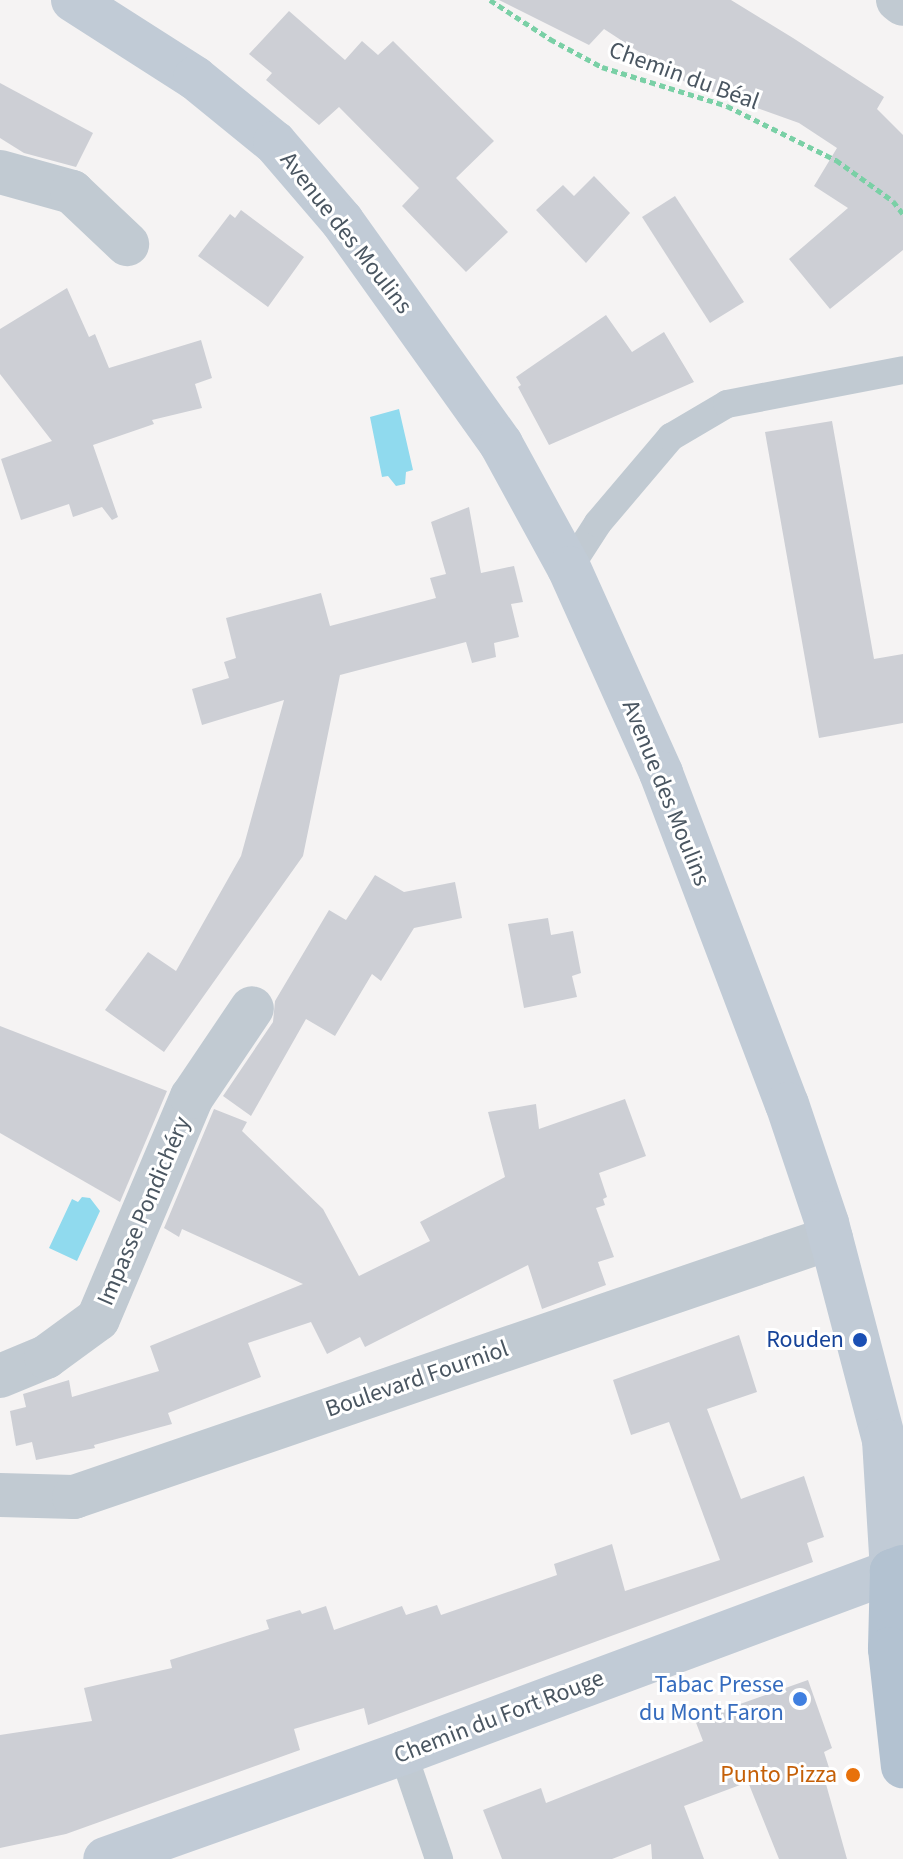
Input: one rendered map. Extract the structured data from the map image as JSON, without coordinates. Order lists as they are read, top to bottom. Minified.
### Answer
{"streets":{"main road":["Avenue des Moulins","Chemin du Fort Rouge"],"street":["Impasse Pondichéry","Boulevard Fourniol"],"path":["Chemin du Béal"]},"crossings":[["Avenue des Moulins","Boulevard Fourniol"],["Avenue des Moulins","Chemin du Fort Rouge"]],"places":["Rouden","Tabac Presse du Mont Faron","Punto Pizza"]}
